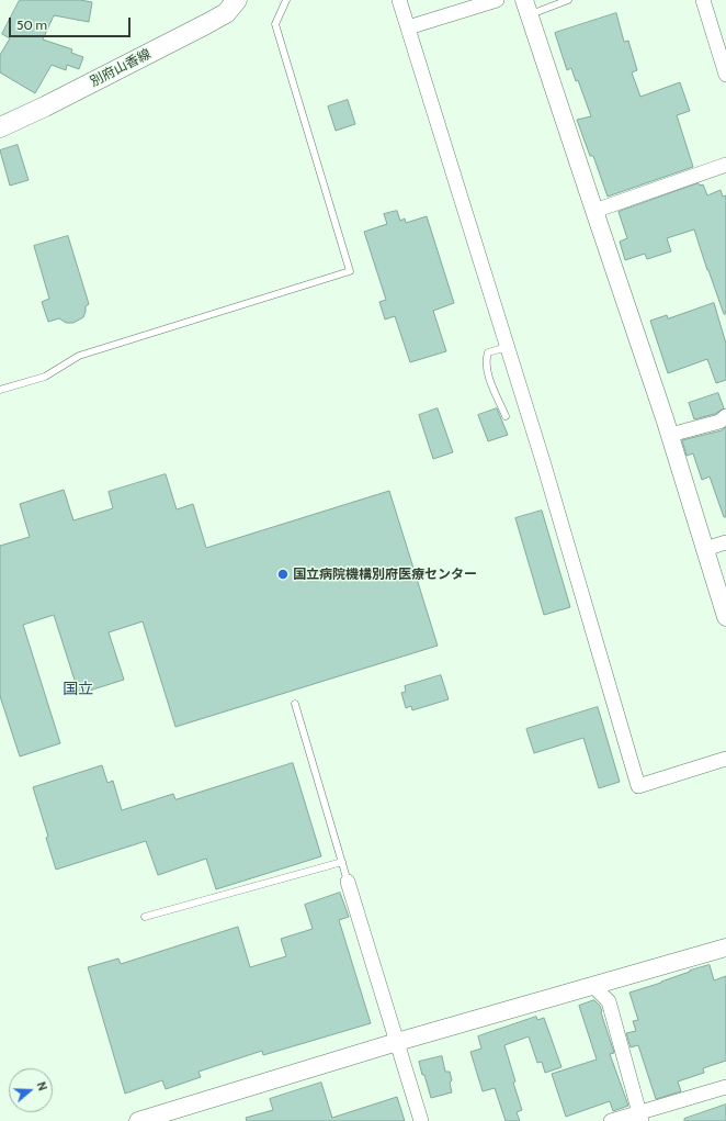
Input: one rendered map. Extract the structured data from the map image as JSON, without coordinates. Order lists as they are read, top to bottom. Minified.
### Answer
{"streets":{"main road":["別府山香線"]},"districts":["国立"],"places":["国立病院機構別府医療センター"],"scale_bar":"50 m","north":"right"}
